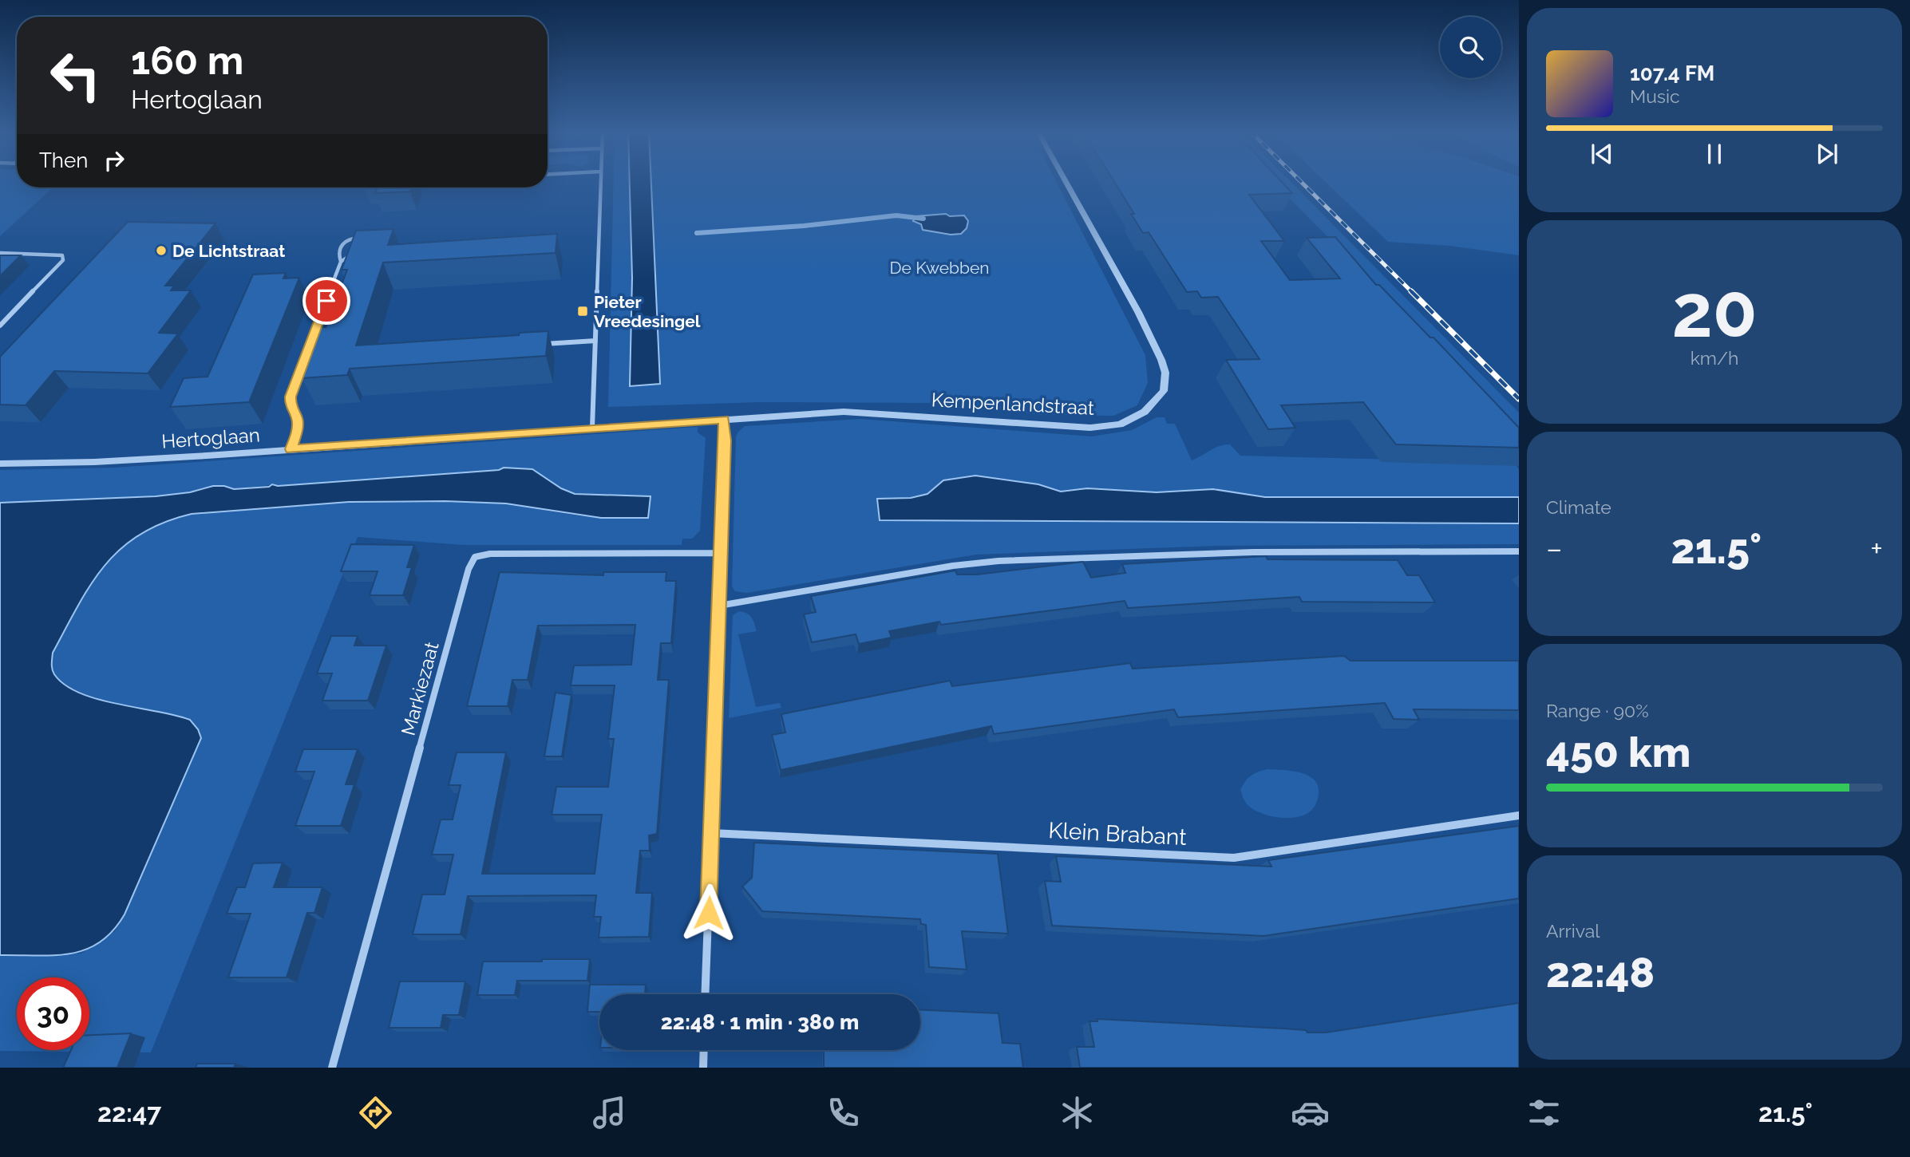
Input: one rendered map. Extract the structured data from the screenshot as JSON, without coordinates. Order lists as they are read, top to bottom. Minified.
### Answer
{"streets":{"street":["Kempenlandstraat","Hertoglaan","Markiezaat","Klein Brabant"]},"crossings":[["Kempenlandstraat","Hertoglaan"]],"parks":["De Kwebben"],"places":{"other":["De Lichtstraat"],"transit":["Pieter Vreedesingel"]},"page":{"turn":["160 m","Hertoglaan"],"song":["107.4 FM","Music"],"then":"Then","tile":[["20","km/h"],"Climate",["Range · 90%","450 km"],["Arrival","22:48"]],"heat":["−","21.5°","+"],"limit":"30","trip":"22:48 · 1 min · 380 m","tabs":["22:47","21.5°"]}}
